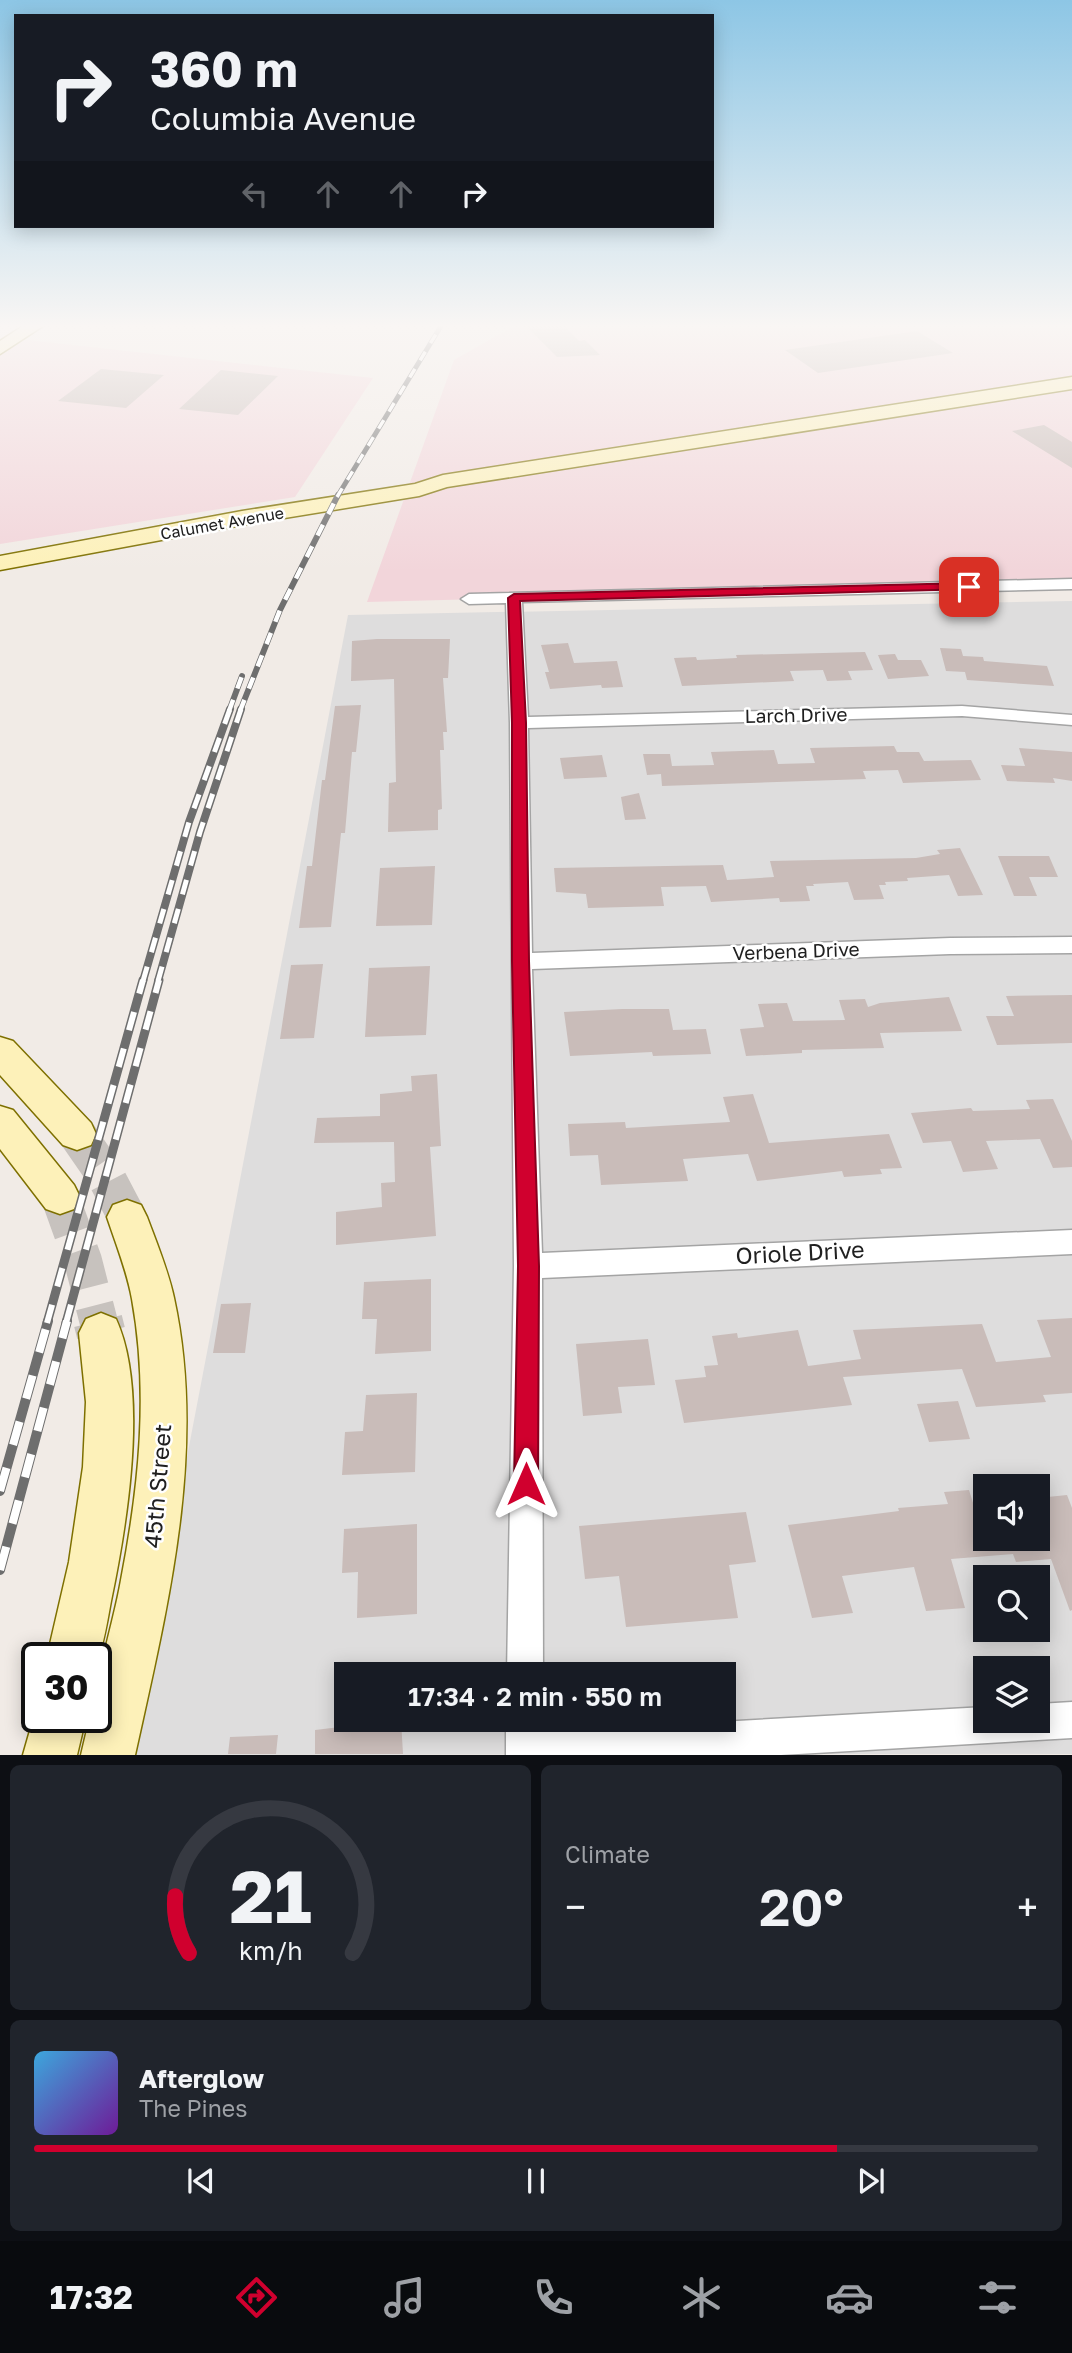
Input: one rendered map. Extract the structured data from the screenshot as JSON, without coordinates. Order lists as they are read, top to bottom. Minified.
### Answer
{"streets":{"main road":["Calumet Avenue","45th Street"],"street":["Larch Drive","Verbena Drive","Oriole Drive"]},"page":{"turn":["360 m","Columbia Avenue"],"limit":"30","trip":"17:34 · 2 min · 550 m","tile":"Climate","heat":["−","20°","+"],"song":["Afterglow","The Pines"],"tabs":"17:32","gauge":["21","km/h"]}}
